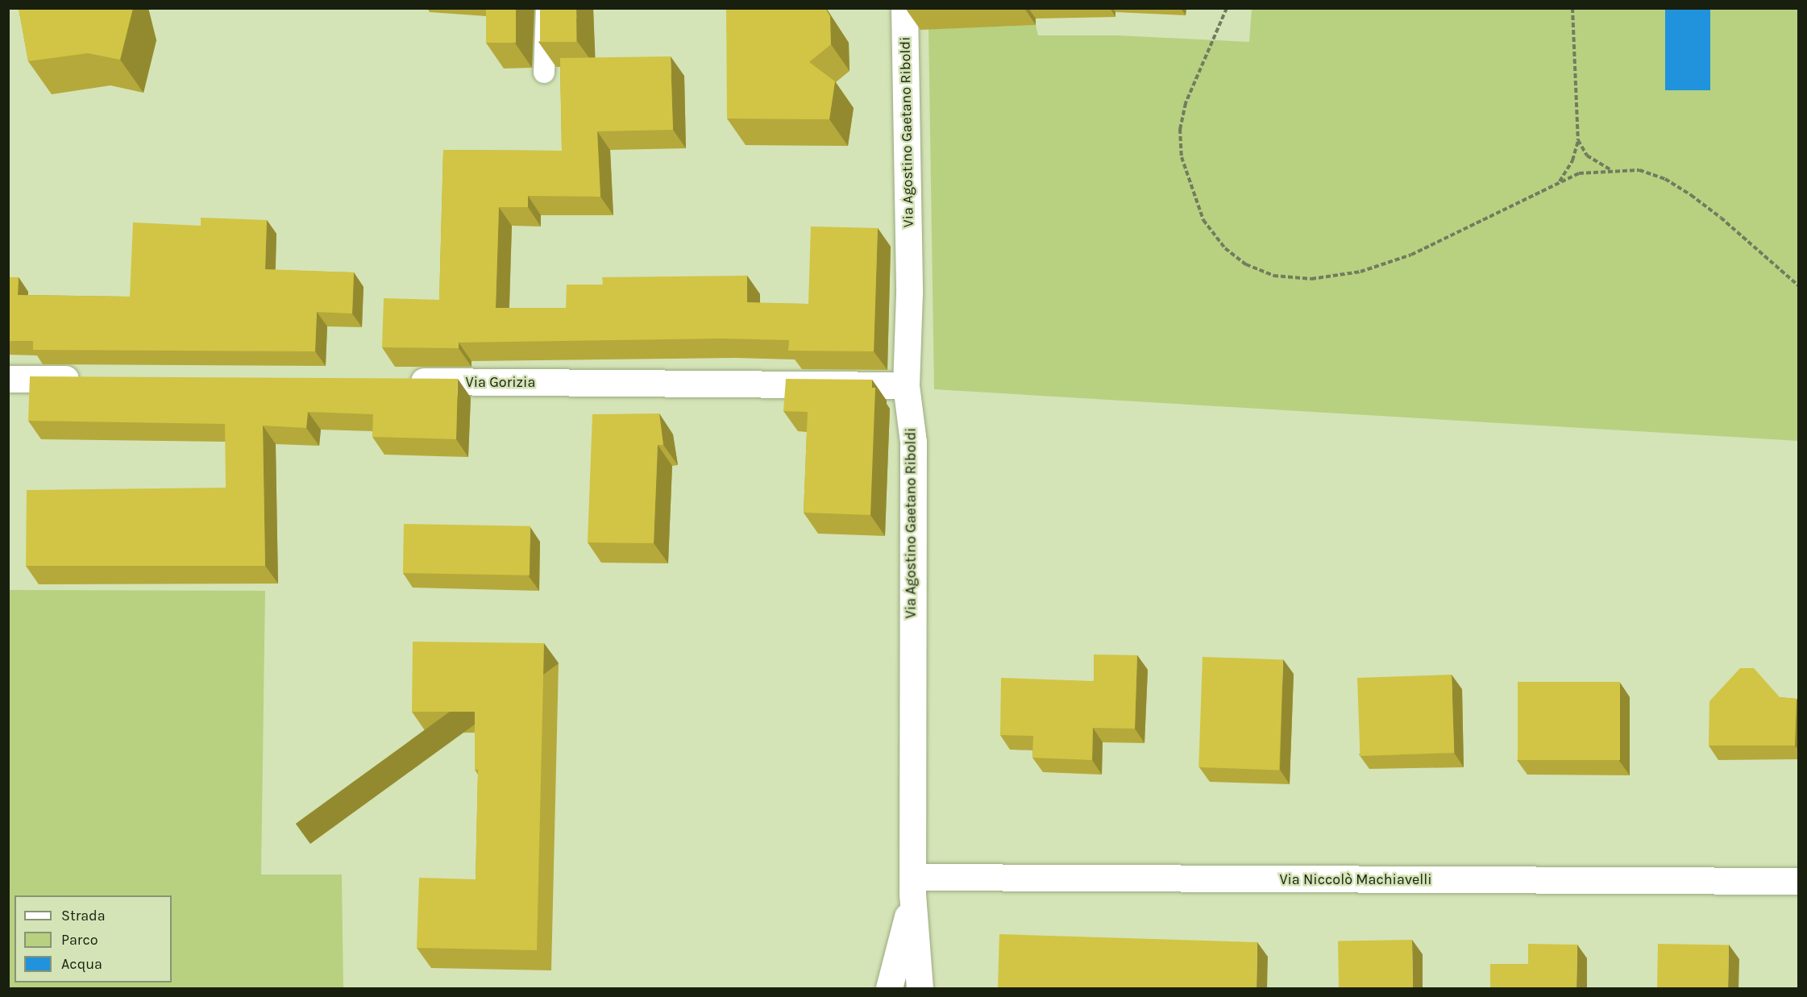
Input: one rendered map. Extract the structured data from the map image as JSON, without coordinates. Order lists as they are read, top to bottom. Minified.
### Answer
{"streets":{"street":["Via Agostino Gaetano Riboldi","Via Gorizia","Via Niccolò Machiavelli"]},"crossings":[["Via Agostino Gaetano Riboldi","Via Gorizia"],["Via Agostino Gaetano Riboldi","Via Niccolò Machiavelli"]],"legend":["Strada","Parco","Acqua"]}
